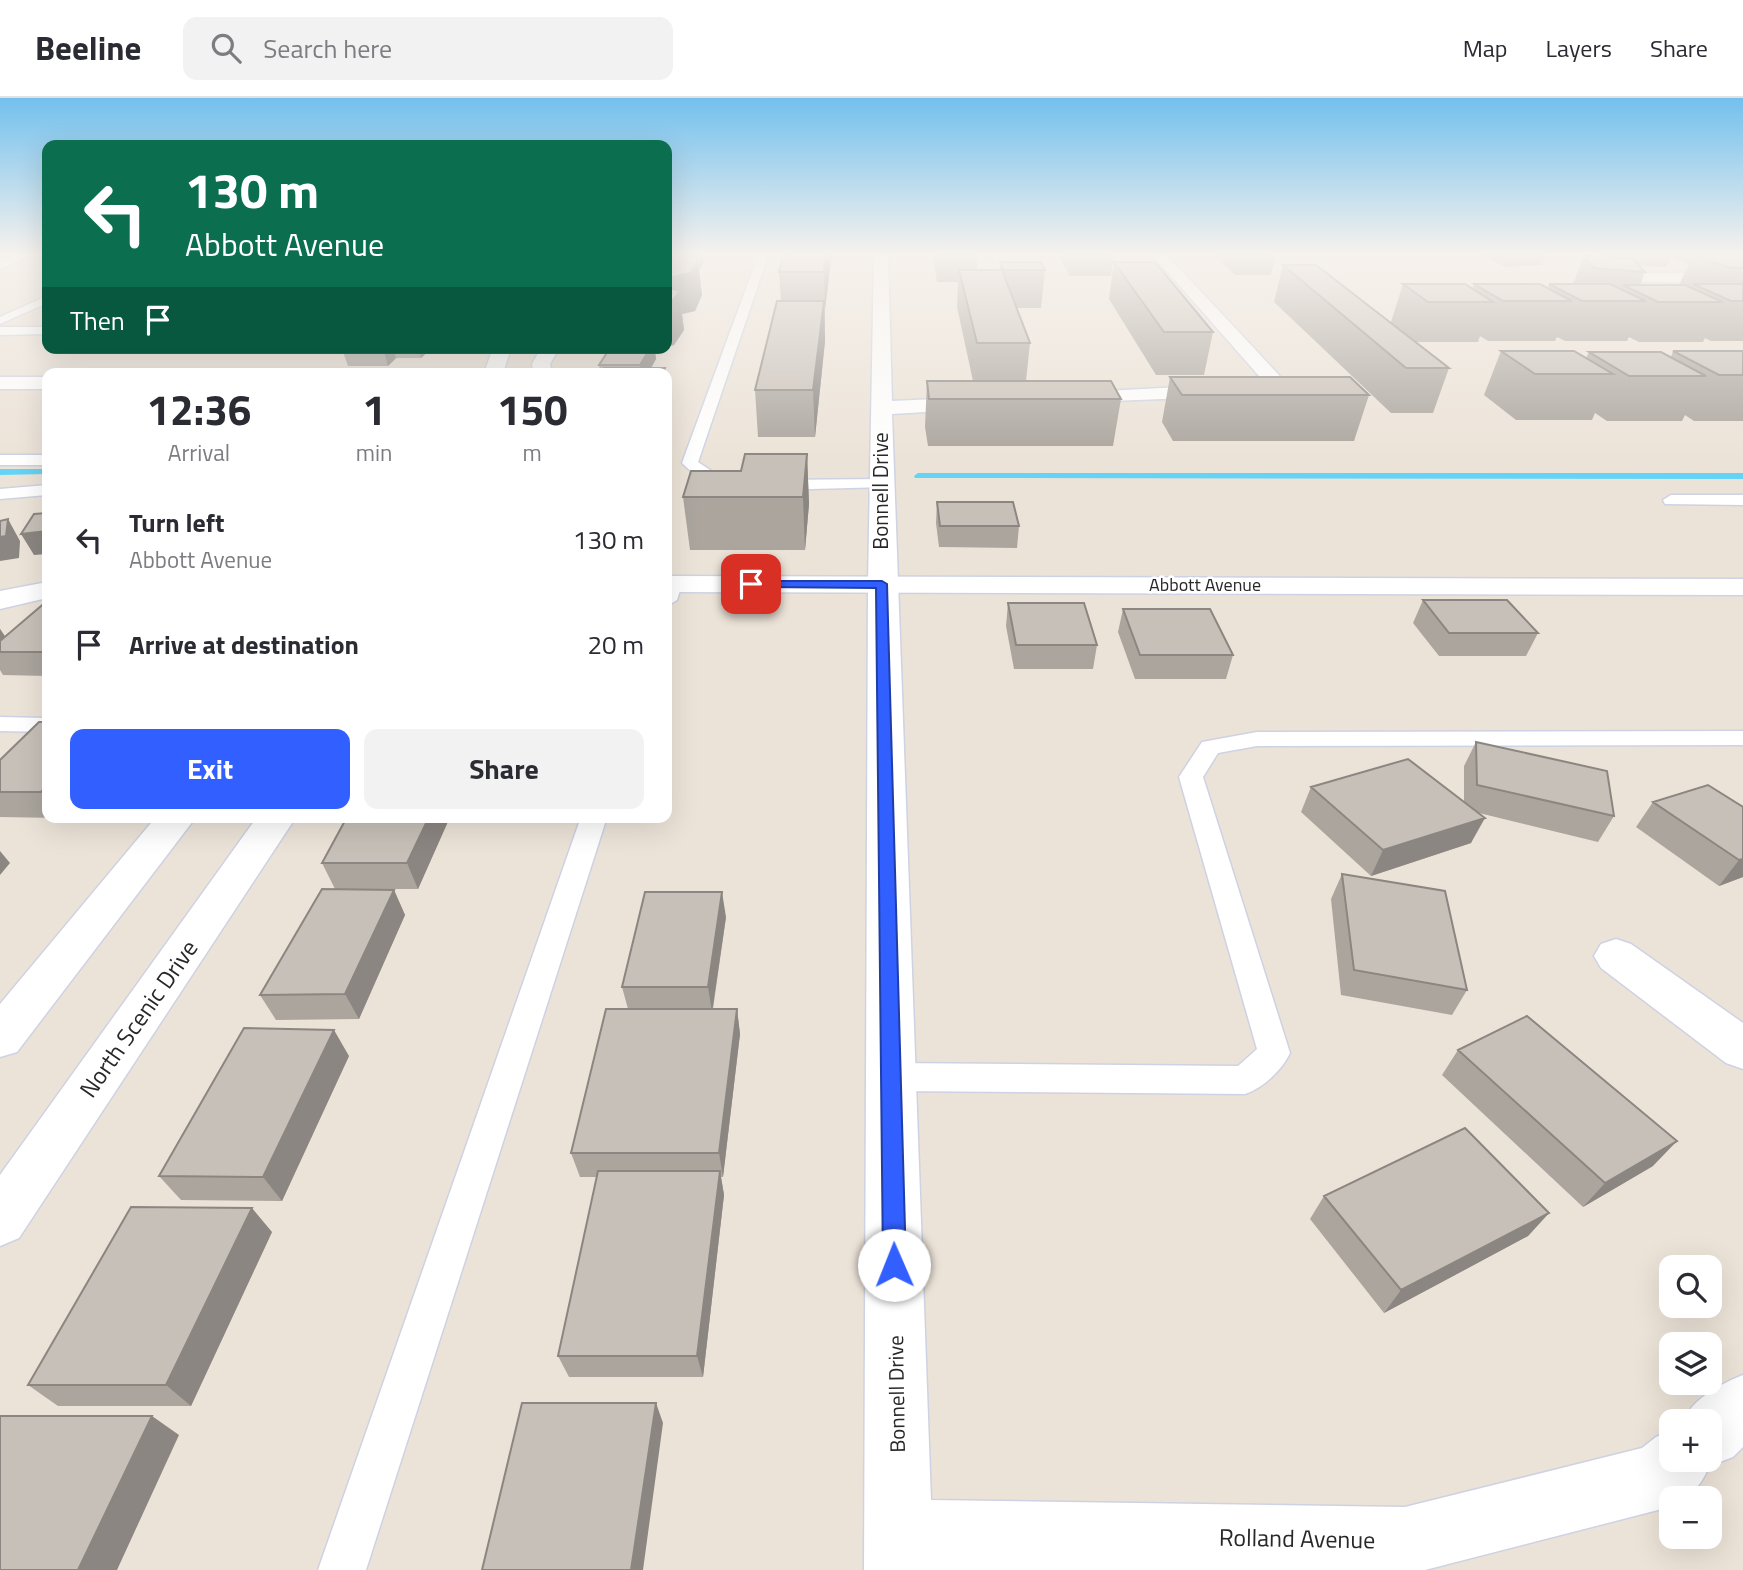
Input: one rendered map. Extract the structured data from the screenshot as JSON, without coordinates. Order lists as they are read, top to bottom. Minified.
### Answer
{"streets":{"street":["Bonnell Drive","Abbott Avenue","North Scenic Drive","Rolland Avenue"]},"crossings":[["Bonnell Drive","Abbott Avenue"],["Bonnell Drive","Rolland Avenue"]],"page":{"header":"Beeline","search":"Search here","nav":["Map","Layers","Share"],"turn":["130 m","Abbott Avenue"],"then":"Then","eta":["12:36","Arrival","1","min","150","m"],"list":[{"name":"Turn left","note":"Abbott Avenue","value":"130 m"},{"name":"Arrive at destination","value":"20 m"}],"buttons":["Exit","Share"],"map_buttons":["+","−"]}}
